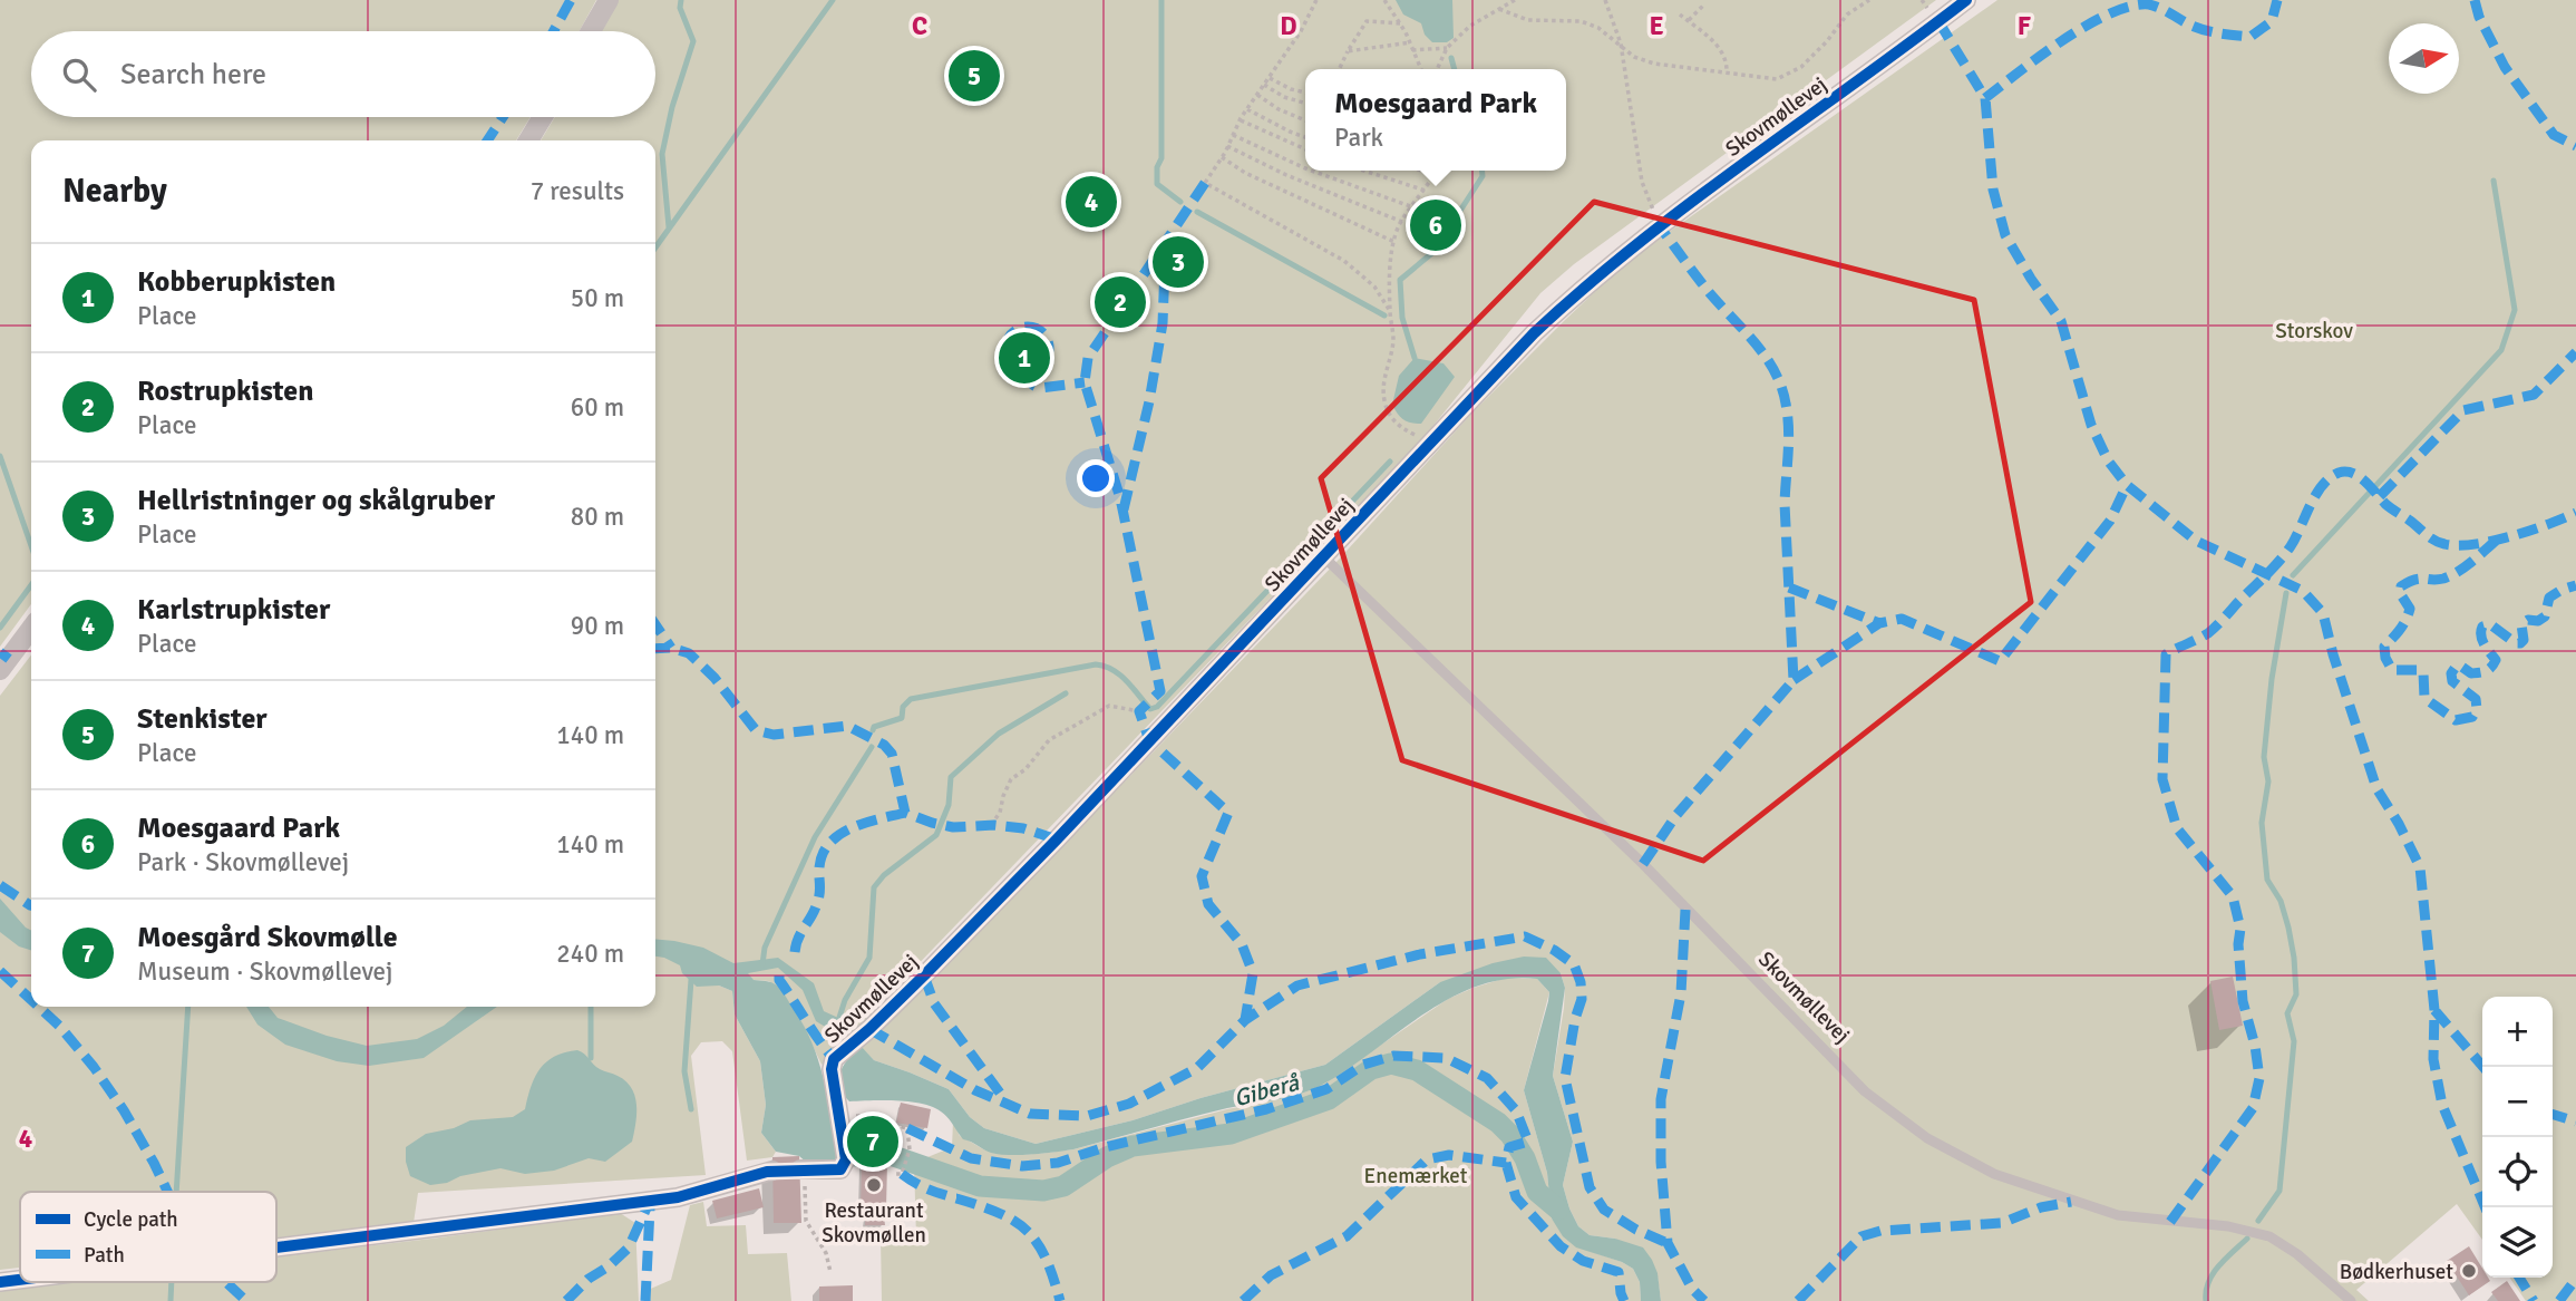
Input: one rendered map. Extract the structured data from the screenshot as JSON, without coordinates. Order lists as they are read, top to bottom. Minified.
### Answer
{"streets":{"street":["Skovmøllevej"]},"water":["Giberå"],"parks":["Storskov","Enemærket"],"places":["Restaurant Skovmøllen","Bødkerhuset"],"legend":["Cycle path","Path"],"north":"right","page":{"search":"Search here","pins":["5","4","6","3","2","1","7"],"popup":["Moesgaard Park","Park"],"heading":["Nearby","7 results"],"list":[{"mark":"1","name":"Kobberupkisten","note":"Place","value":"50 m"},{"mark":"2","name":"Rostrupkisten","note":"Place","value":"60 m"},{"mark":"3","name":"Hellristninger og skålgruber","note":"Place","value":"80 m"},{"mark":"4","name":"Karlstrupkister","note":"Place","value":"90 m"},{"mark":"5","name":"Stenkister","note":"Place","value":"140 m"},{"mark":"6","name":"Moesgaard Park","note":"Park · Skovmøllevej","value":"140 m"},{"mark":"7","name":"Moesgård Skovmølle","note":"Museum · Skovmøllevej","value":"240 m"}],"map_buttons":["+","−"]},"grid":{"columns":["C","D","E","F"],"rows":["4"]}}
